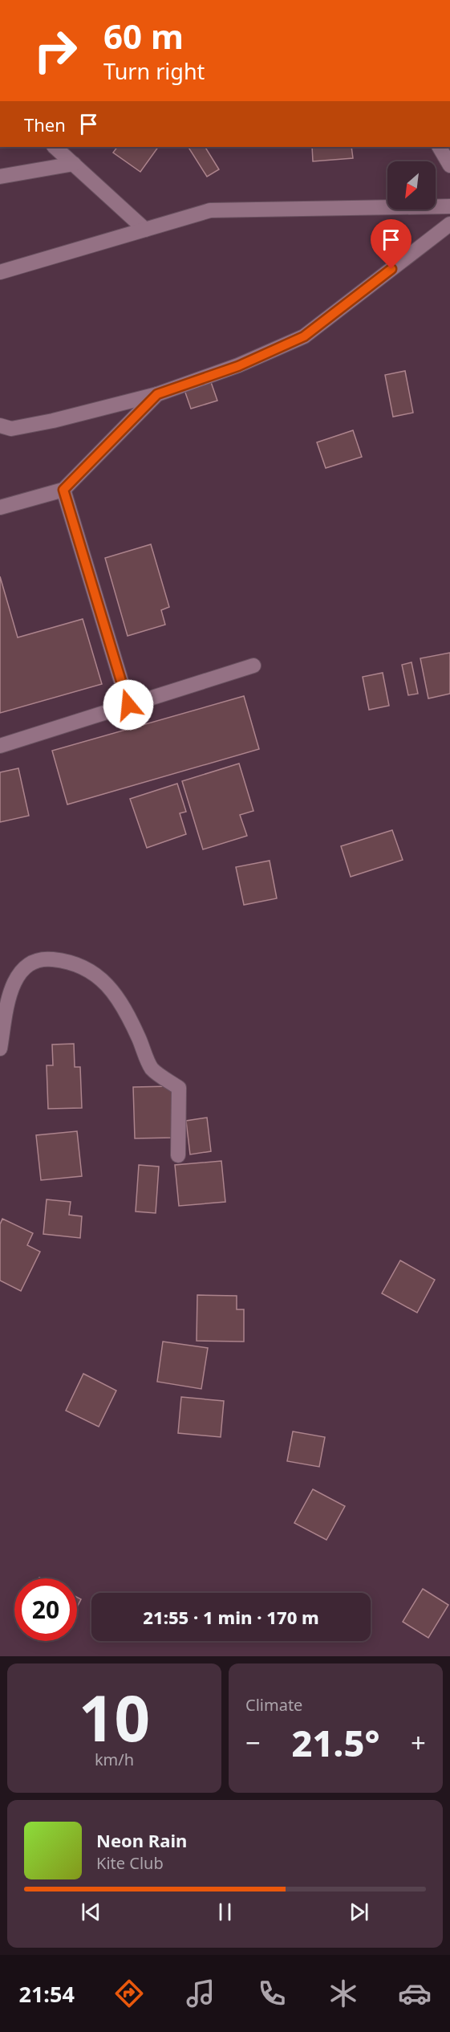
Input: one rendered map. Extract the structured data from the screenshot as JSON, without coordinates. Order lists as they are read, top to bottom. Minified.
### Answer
{"north":"bottom left","page":{"turn":["60 m","Turn right"],"then":"Then","limit":"20","trip":"21:55 · 1 min · 170 m","tile":[["10","km/h"],"Climate"],"heat":["−","21.5°","+"],"song":["Neon Rain","Kite Club"],"tabs":"21:54"}}
